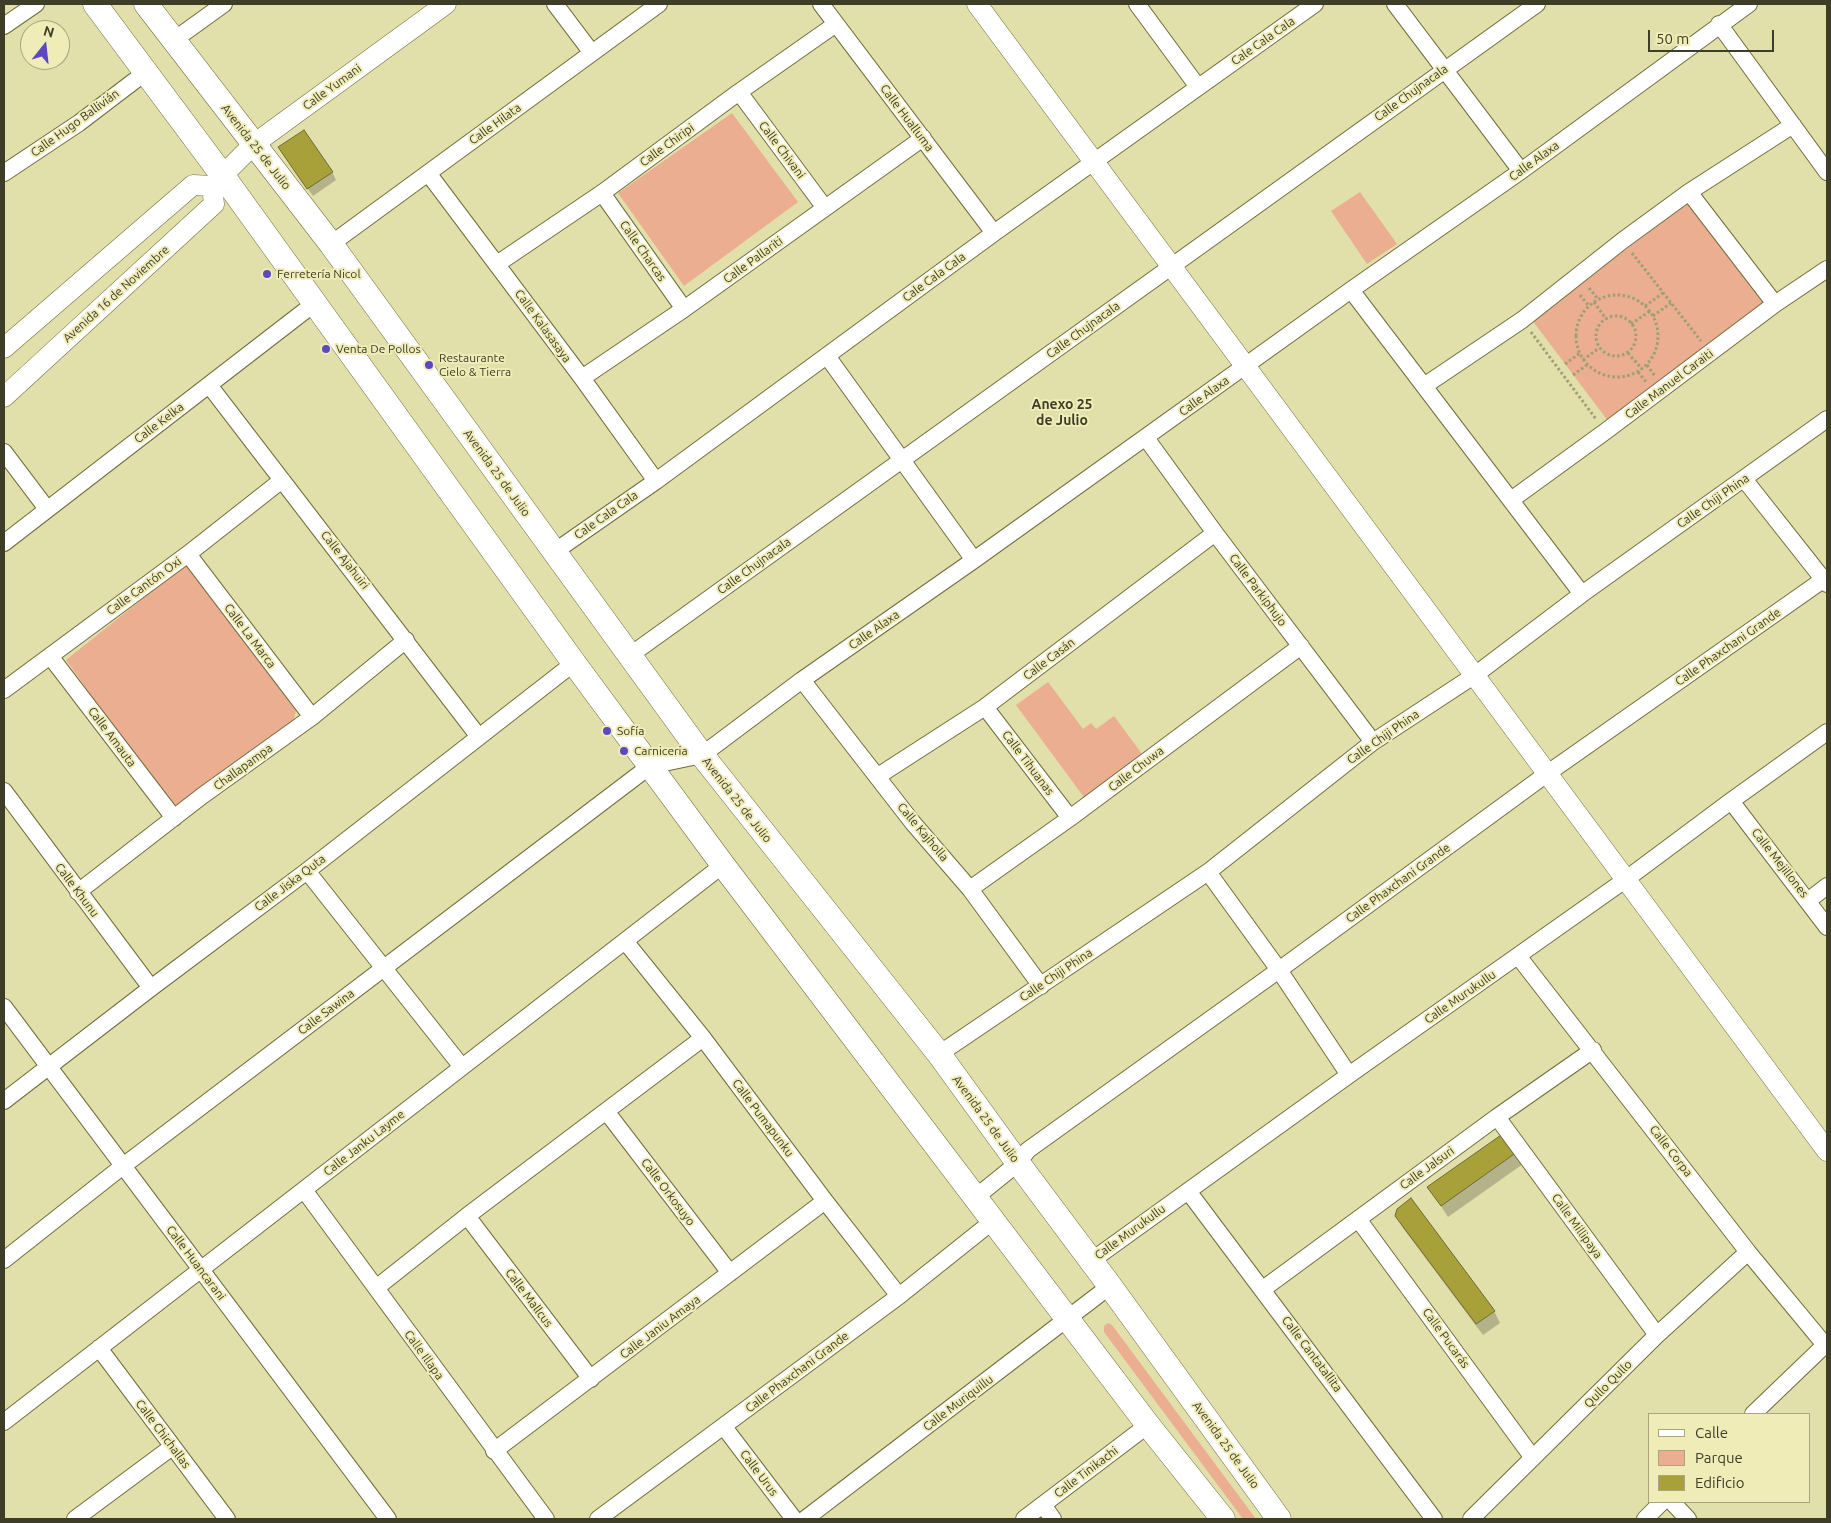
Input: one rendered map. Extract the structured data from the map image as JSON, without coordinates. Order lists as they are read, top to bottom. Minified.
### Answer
{"streets":{"main road":["Avenida 25 de Julio"],"street":["Cale Cala Cala","Calle Yumani","Calle Chujnacala","Calle Hualluma","Calle Hugo Ballivián","Calle Hilata","Calle Chiripi","Calle Chivani","Calle Alaxa","Calle Charcas","Calle Pallariti","Avenida 16 de Noviembre","Calle Kalasasaya","Calle Manuel Caraiti","Calle Kelka","Calle Chiji Phina","Calle Ajahuiri","Calle Cantón Oxi","Calle Parkiphujo","Calle La Marca","Calle Phaxchani Grande","Calle Casán","Calle Amauta","Calle Tihuanas","Challapampa","Calle Chuwa","Calle Kajholla","Calle Mejillones","Calle Jiska Quta","Calle Khunu","Calle Murukullu","Calle Sawina","Calle Pumapunku","Calle Janku Layme","Calle Corpa","Calle Jalsuri","Calle Orkosuyo","Calle Millipaya","Calle Huancarani","Calle Mallcus","Calle Janiu Amaya","Calle Pucarás","Calle Cantatallita","Calle Illapa","Qullo Qullo","Calle Muriquillu","Calle Chichallas","Calle Tinikachi","Calle Urus"]},"crossings":[["Cale Cala Cala","Calle Hualluma"],["Cale Cala Cala","Avenida 25 de Julio"],["Cale Cala Cala","Calle Kalasasaya"],["Calle Yumani","Avenida 25 de Julio"],["Calle Yumani","Avenida 16 de Noviembre"],["Calle Chujnacala","Avenida 25 de Julio"],["Calle Hualluma","Calle Chiripi"],["Calle Hualluma","Calle Pallariti"],["Calle Hilata","Avenida 25 de Julio"],["Calle Hilata","Calle Kalasasaya"],["Calle Chiripi","Calle Chivani"],["Calle Chiripi","Calle Charcas"],["Calle Chiripi","Calle Kalasasaya"],["Avenida 25 de Julio","Calle Alaxa"],["Avenida 25 de Julio","Calle Chiji Phina"],["Avenida 25 de Julio","Calle Phaxchani Grande"],["Avenida 25 de Julio","Calle Murukullu"],["Avenida 25 de Julio","Calle Muriquillu"],["Calle Chivani","Calle Pallariti"],["Calle Alaxa","Calle Parkiphujo"],["Calle Alaxa","Calle Kajholla"],["Calle Alaxa","Calle Sawina"],["Calle Charcas","Calle Pallariti"],["Calle Pallariti","Calle Kalasasaya"],["Calle Kelka","Calle Ajahuiri"],["Calle Chiji Phina","Calle Parkiphujo"],["Calle Chiji Phina","Calle Kajholla"],["Calle Ajahuiri","Calle Cantón Oxi"],["Calle Ajahuiri","Challapampa"],["Calle Ajahuiri","Calle Jiska Quta"],["Calle Cantón Oxi","Calle La Marca"],["Calle Cantón Oxi","Calle Amauta"],["Calle Parkiphujo","Calle Casán"],["Calle Parkiphujo","Calle Chuwa"],["Calle La Marca","Challapampa"],["Calle Phaxchani Grande","Calle Pumapunku"],["Calle Phaxchani Grande","Calle Urus"],["Calle Casán","Calle Tihuanas"],["Calle Casán","Calle Kajholla"],["Calle Amauta","Challapampa"],["Calle Tihuanas","Calle Chuwa"],["Challapampa","Calle Khunu"],["Calle Chuwa","Calle Kajholla"],["Calle Mejillones","Calle Murukullu"],["Calle Jiska Quta","Calle Khunu"],["Calle Jiska Quta","Calle Huancarani"],["Calle Murukullu","Calle Corpa"],["Calle Murukullu","Calle Cantatallita"],["Calle Sawina","Calle Huancarani"],["Calle Pumapunku","Calle Janku Layme"],["Calle Pumapunku","Calle Janiu Amaya"],["Calle Janku Layme","Calle Huancarani"],["Calle Janku Layme","Calle Illapa"],["Calle Janku Layme","Calle Chichallas"],["Calle Corpa","Calle Jalsuri"],["Calle Corpa","Qullo Qullo"],["Calle Jalsuri","Calle Millipaya"],["Calle Jalsuri","Calle Pucarás"],["Calle Jalsuri","Calle Cantatallita"],["Calle Orkosuyo","Calle Janiu Amaya"],["Calle Millipaya","Qullo Qullo"],["Calle Mallcus","Calle Janiu Amaya"],["Calle Janiu Amaya","Calle Illapa"],["Calle Pucarás","Qullo Qullo"]],"districts":["Anexo 25 de Julio"],"places":["Ferretería Nicol","Venta De Pollos","Restaurante Cielo & Tierra","Sofía","Carniceria"],"legend":["Calle","Parque","Edificio"],"scale_bar":"50 m","north":"top"}
